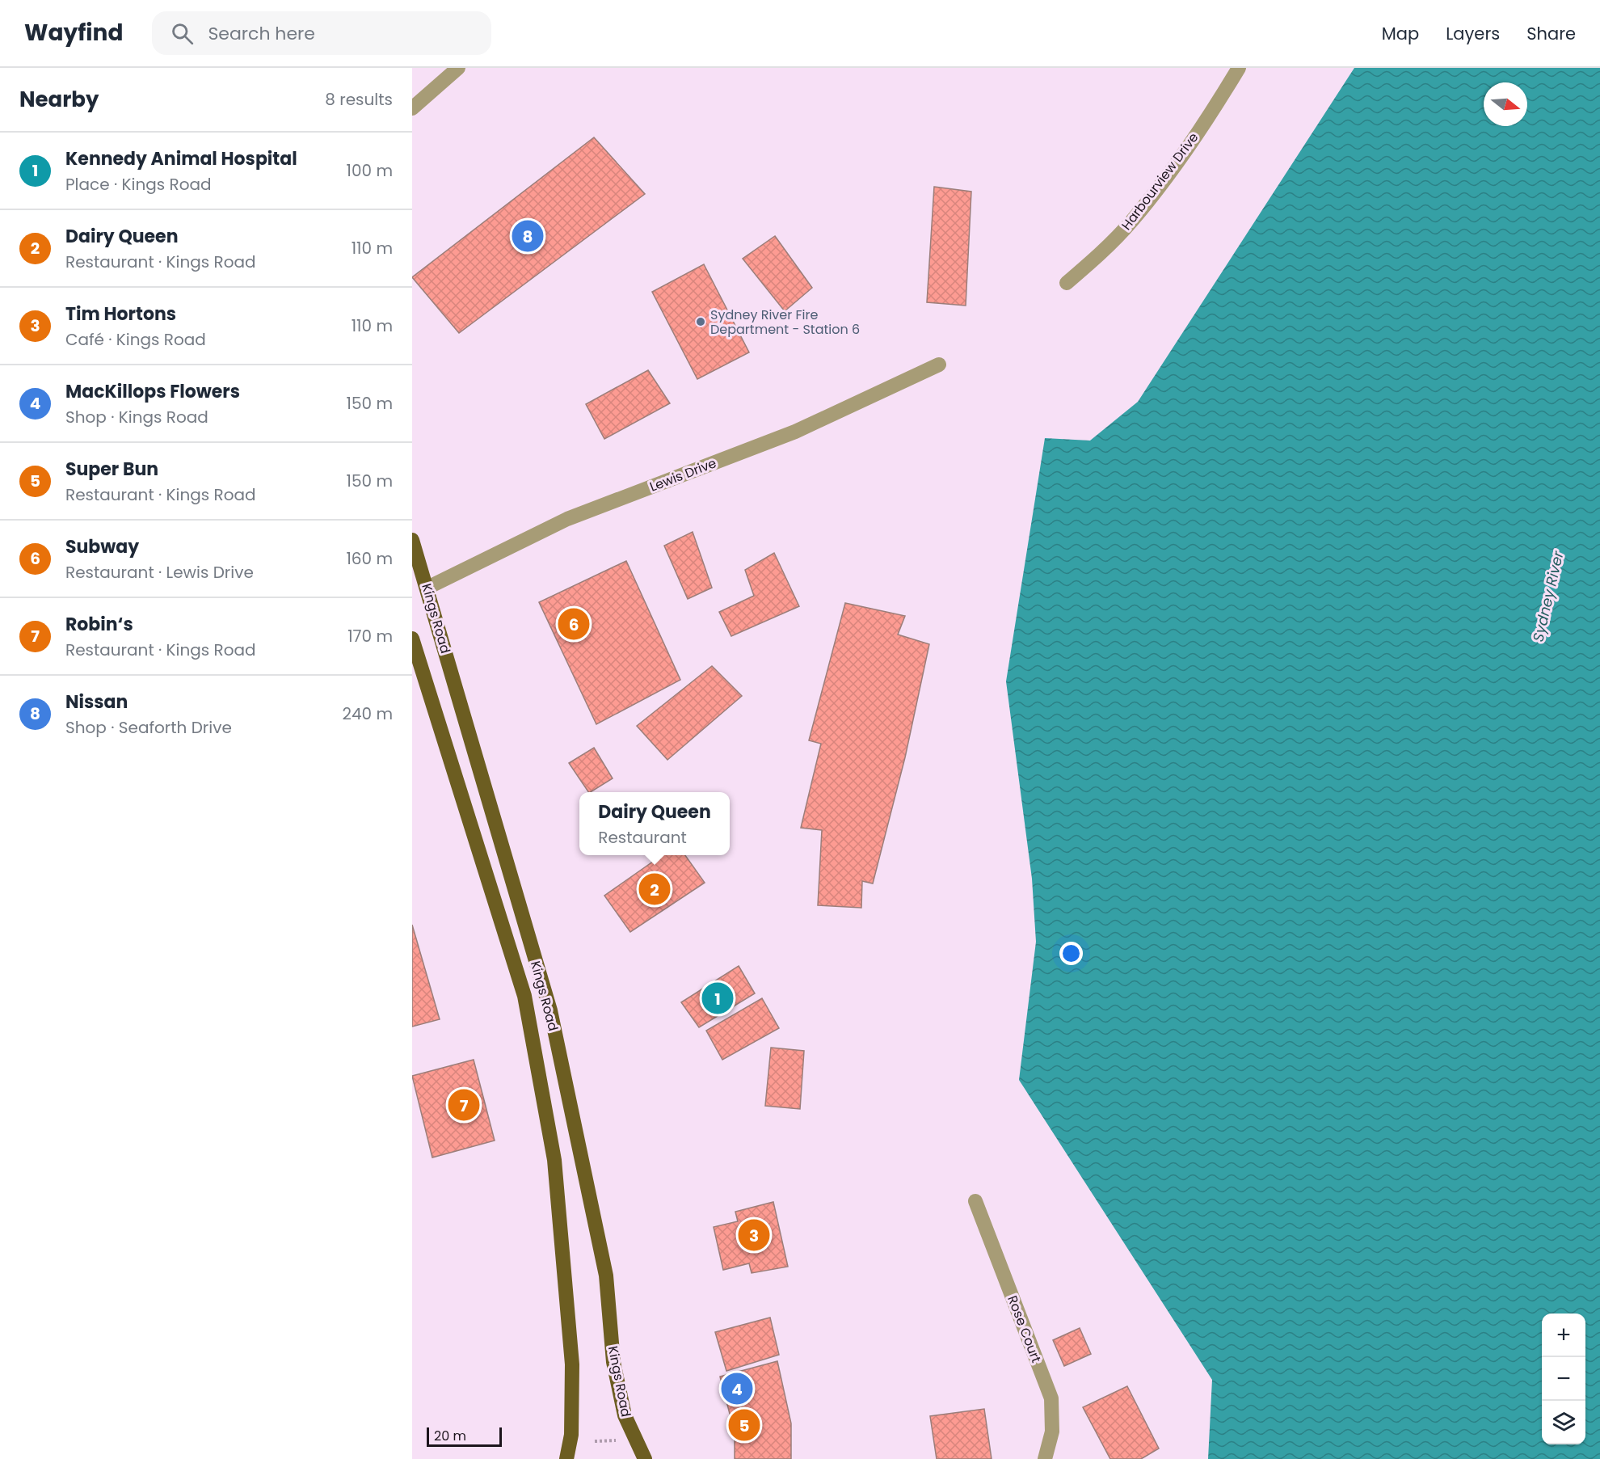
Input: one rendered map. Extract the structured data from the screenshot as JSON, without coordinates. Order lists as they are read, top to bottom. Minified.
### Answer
{"streets":{"main road":["Kings Road"],"street":["Harbourview Drive","Lewis Drive","Rose Court"]},"crossings":[["Lewis Drive","Kings Road"]],"water":["Sydney River"],"places":["Sydney River Fire Department - Station 6"],"scale_bar":"20 m","north":"right","page":{"header":"Wayfind","search":"Search here","nav":["Map","Layers","Share"],"heading":["Nearby","8 results"],"list":[{"mark":"1","name":"Kennedy Animal Hospital","note":"Place · Kings Road","value":"100 m"},{"mark":"2","name":"Dairy Queen","note":"Restaurant · Kings Road","value":"110 m"},{"mark":"3","name":"Tim Hortons","note":"Café · Kings Road","value":"110 m"},{"mark":"4","name":"MacKillops Flowers","note":"Shop · Kings Road","value":"150 m"},{"mark":"5","name":"Super Bun","note":"Restaurant · Kings Road","value":"150 m"},{"mark":"6","name":"Subway","note":"Restaurant · Lewis Drive","value":"160 m"},{"mark":"7","name":"Robin‘s","note":"Restaurant · Kings Road","value":"170 m"},{"mark":"8","name":"Nissan","note":"Shop · Seaforth Drive","value":"240 m"}],"pins":["8","6","2","1","7","3","4","5"],"popup":["Dairy Queen","Restaurant"],"map_buttons":["+","−"],"scale":"20 m"}}
